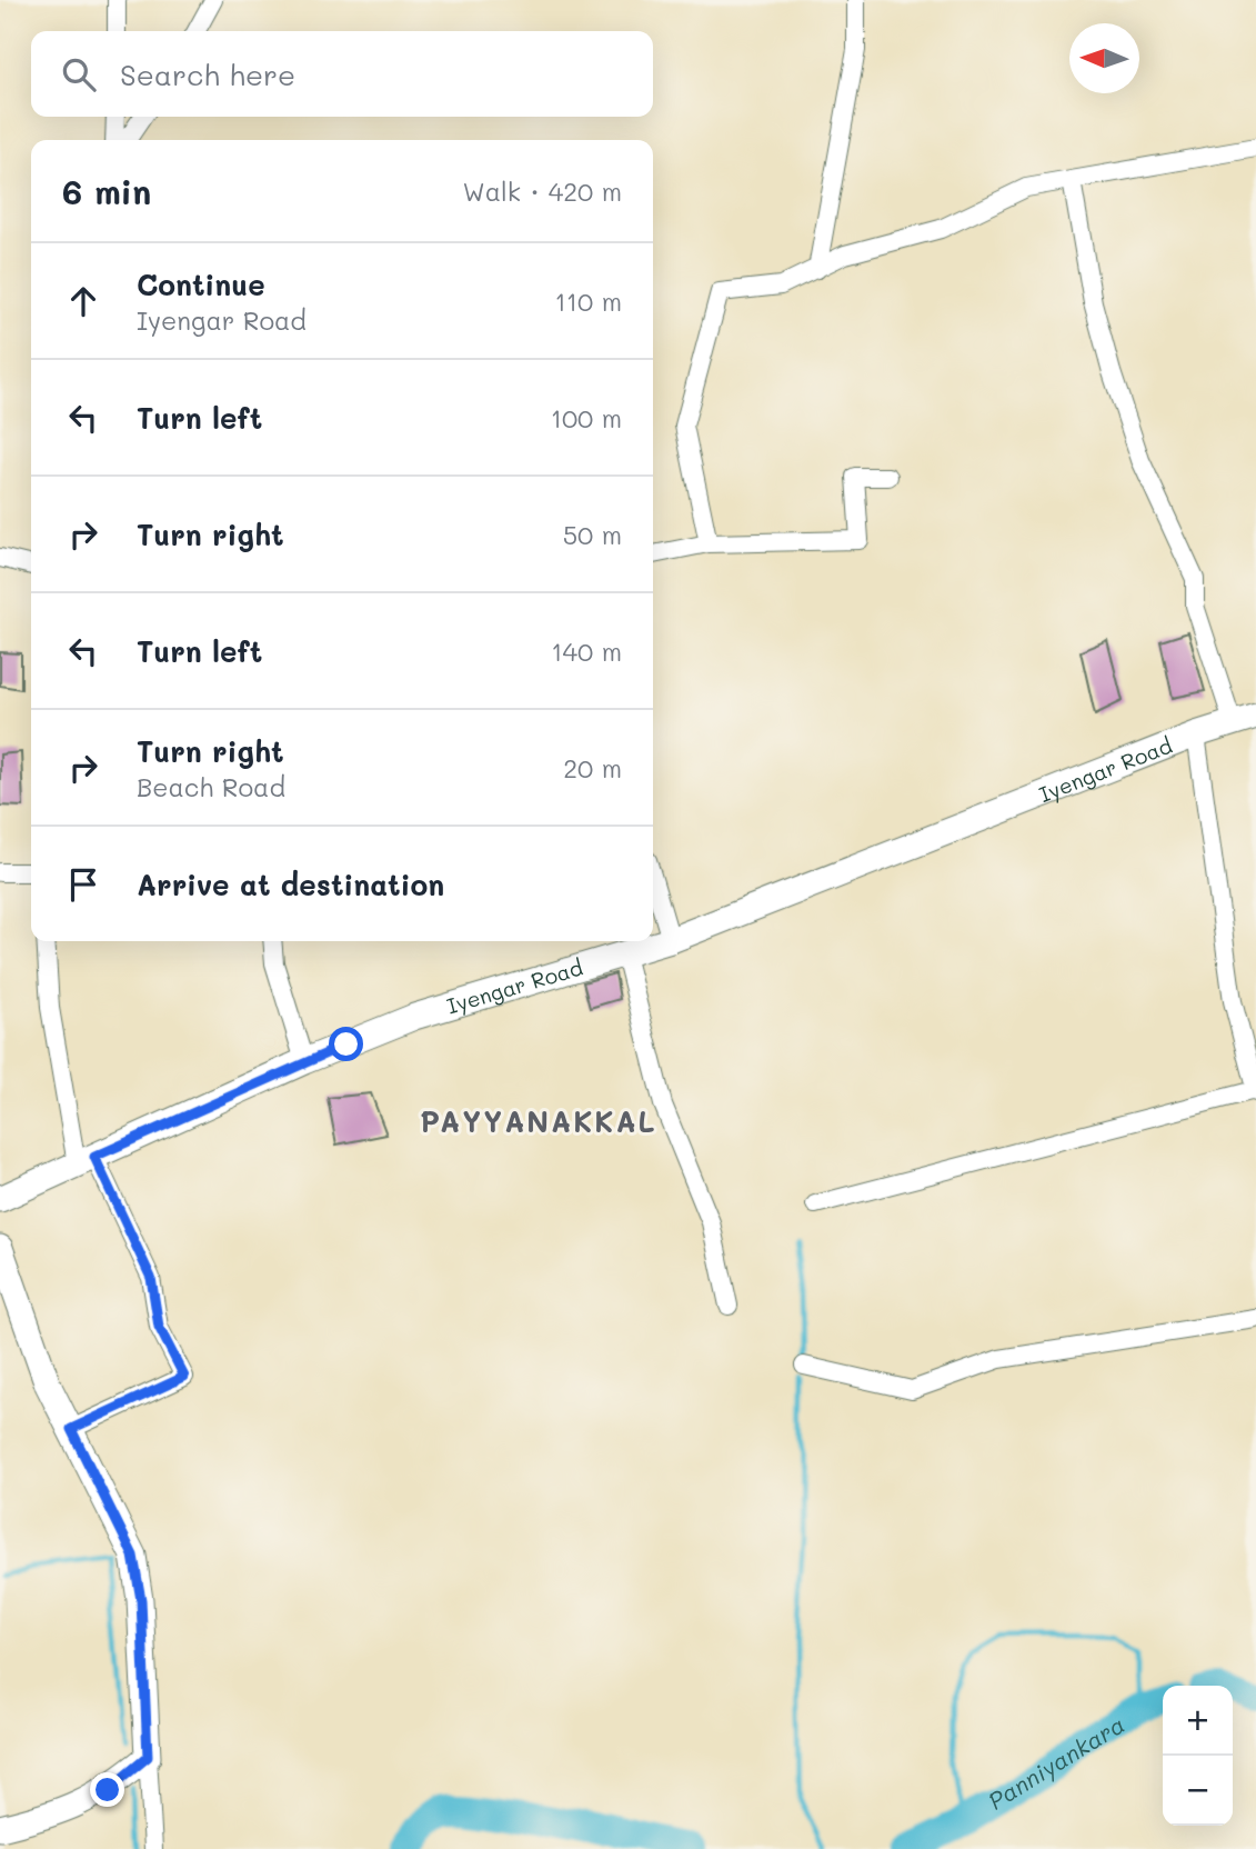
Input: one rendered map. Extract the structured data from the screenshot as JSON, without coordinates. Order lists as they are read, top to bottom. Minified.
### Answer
{"streets":{"main road":["Iyengar Road"]},"districts":["PAYYANAKKAL"],"water":["Panniyankara"],"north":"left","page":{"search":"Search here","heading":["6 min","Walk · 420 m"],"list":[["Continue","Iyengar Road","110 m"],["Turn left","100 m"],["Turn right","50 m"],["Turn left","140 m"],["Turn right","Beach Road","20 m"],"Arrive at destination"],"map_buttons":["+","−"]}}
